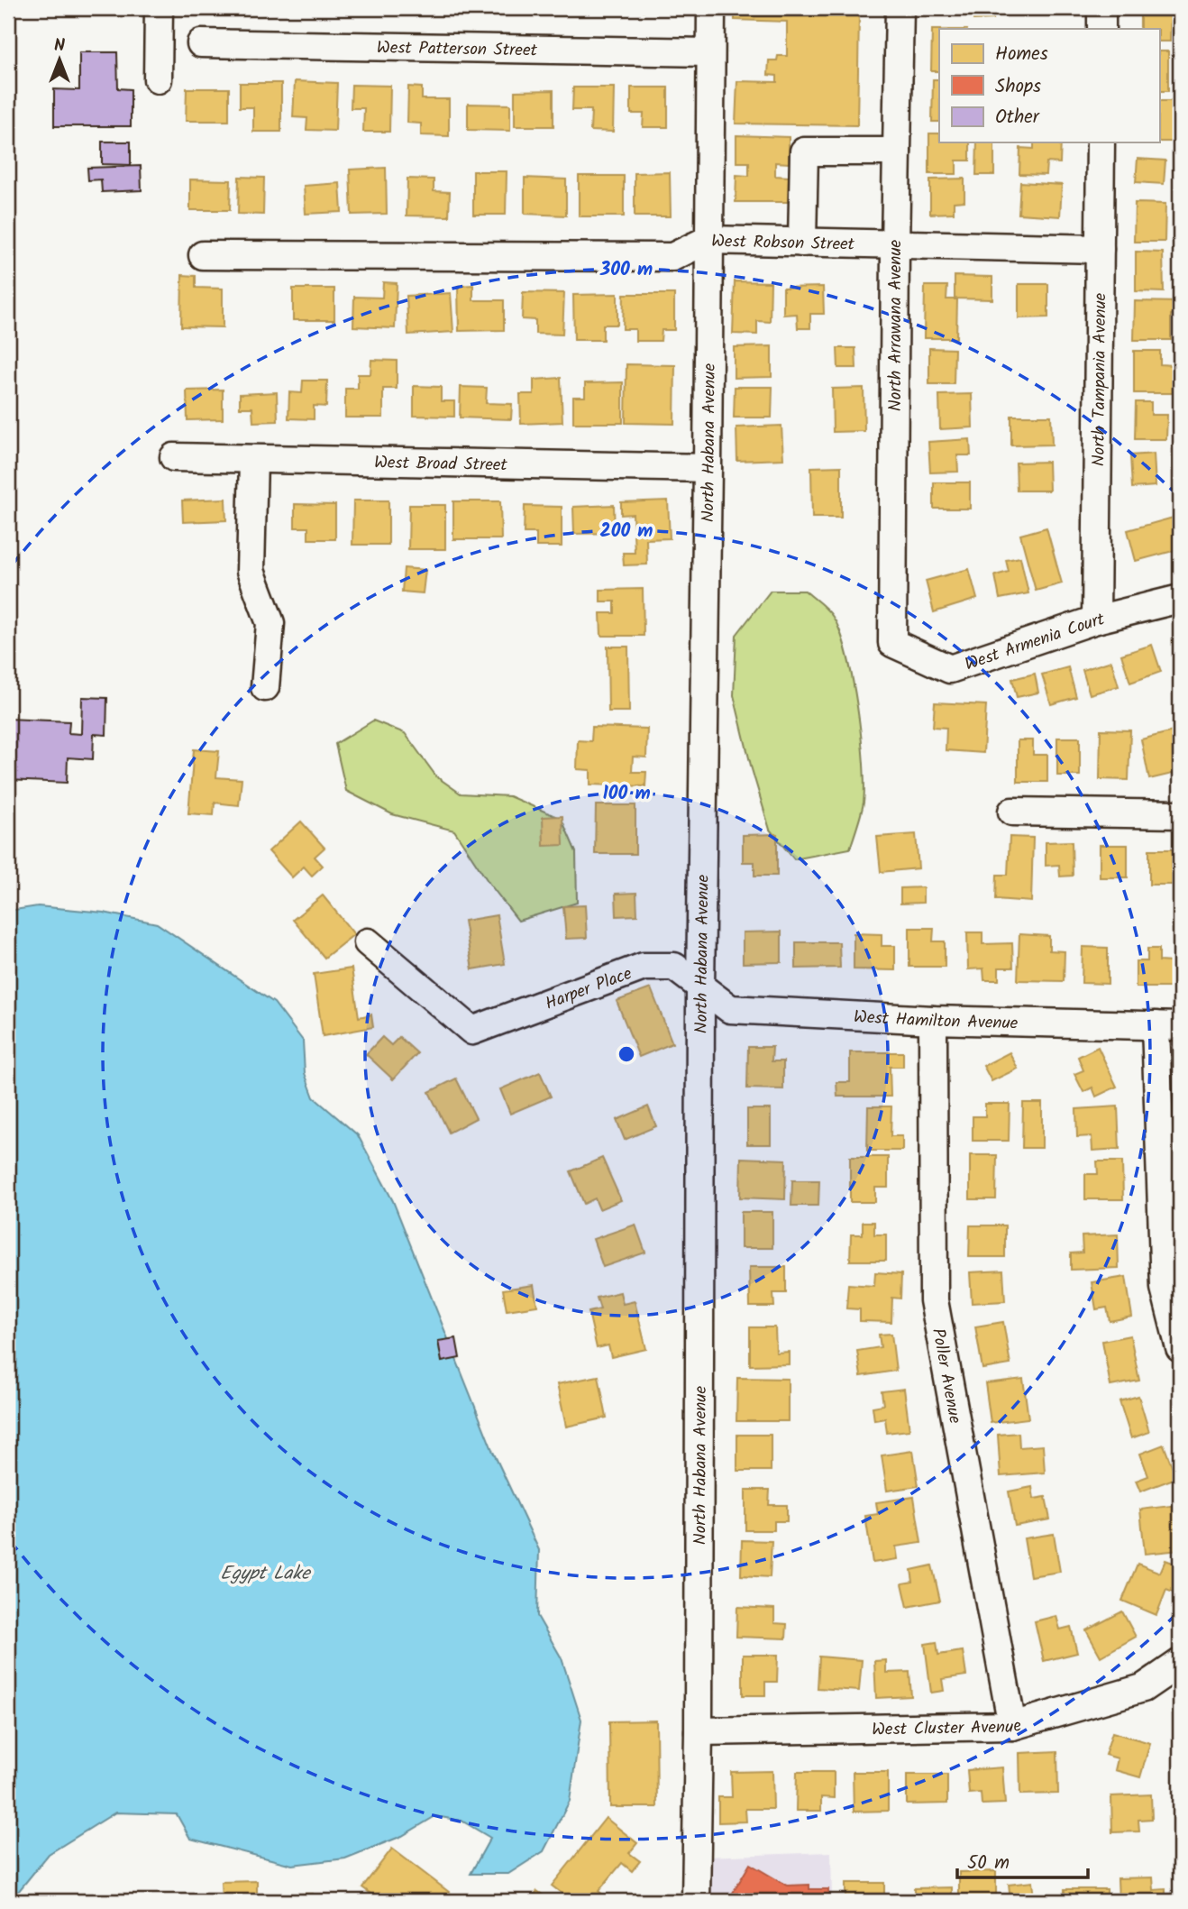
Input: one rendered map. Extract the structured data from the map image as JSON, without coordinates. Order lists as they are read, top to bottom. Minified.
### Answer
{"streets":{"street":["West Patterson Street","West Robson Street","North Arrawana Avenue","North Tampania Avenue","North Habana Avenue","West Broad Street","West Armenia Court","Harper Place","West Hamilton Avenue","Poller Avenue","West Cluster Avenue"]},"crossings":[["West Patterson Street","North Habana Avenue"],["West Robson Street","North Arrawana Avenue"],["West Robson Street","North Tampania Avenue"],["West Robson Street","North Habana Avenue"],["North Arrawana Avenue","West Armenia Court"],["North Tampania Avenue","West Armenia Court"],["North Habana Avenue","West Broad Street"],["North Habana Avenue","Harper Place"],["North Habana Avenue","West Hamilton Avenue"],["North Habana Avenue","West Cluster Avenue"],["Harper Place","West Hamilton Avenue"],["West Hamilton Avenue","Poller Avenue"],["Poller Avenue","West Cluster Avenue"]],"water":["Egypt Lake"],"legend":["Homes","Shops","Other"],"scale_bar":"50 m","north":"top","rings":["300 m","200 m","100 m"]}
